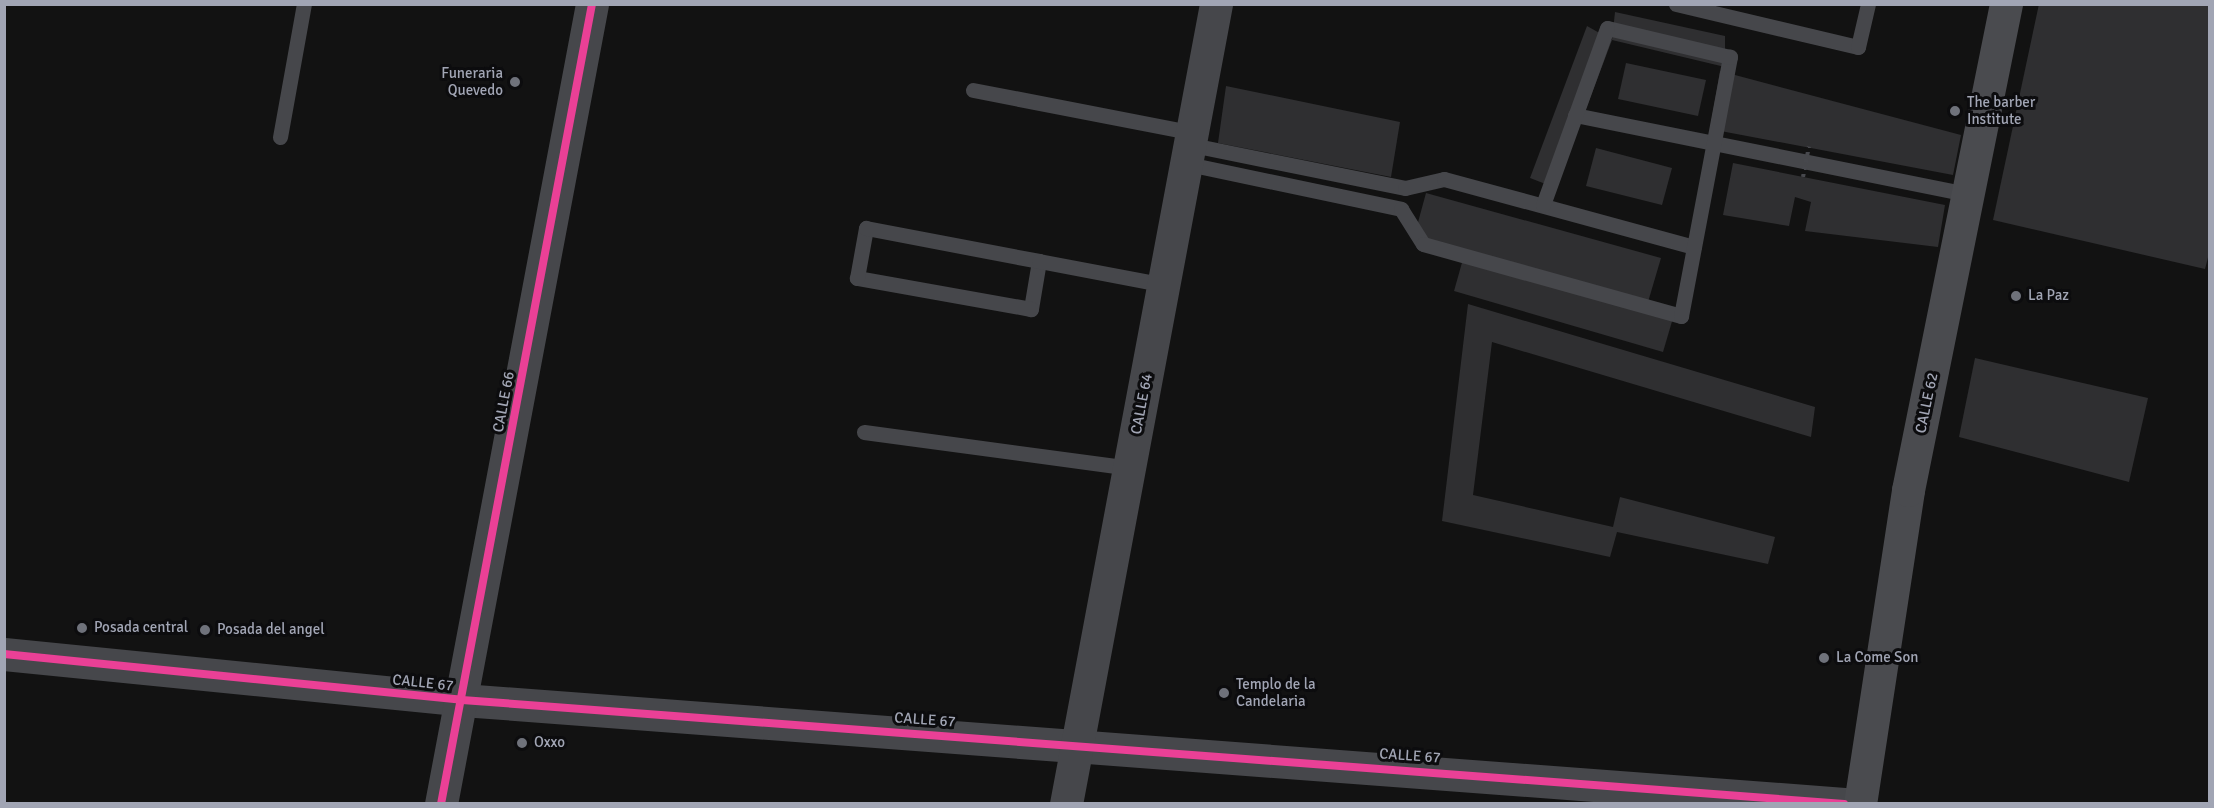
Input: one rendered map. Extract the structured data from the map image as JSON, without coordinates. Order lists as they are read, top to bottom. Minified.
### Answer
{"streets":{"main road":["CALLE 62"],"street":["CALLE 66","CALLE 64","CALLE 67"]},"crossings":[["CALLE 66","CALLE 67"],["CALLE 64","CALLE 67"]],"places":["Funeraria Quevedo","The barber Institute","La Paz","Posada central","Posada del angel","La Come Son","Templo de la Candelaria","Oxxo"]}
